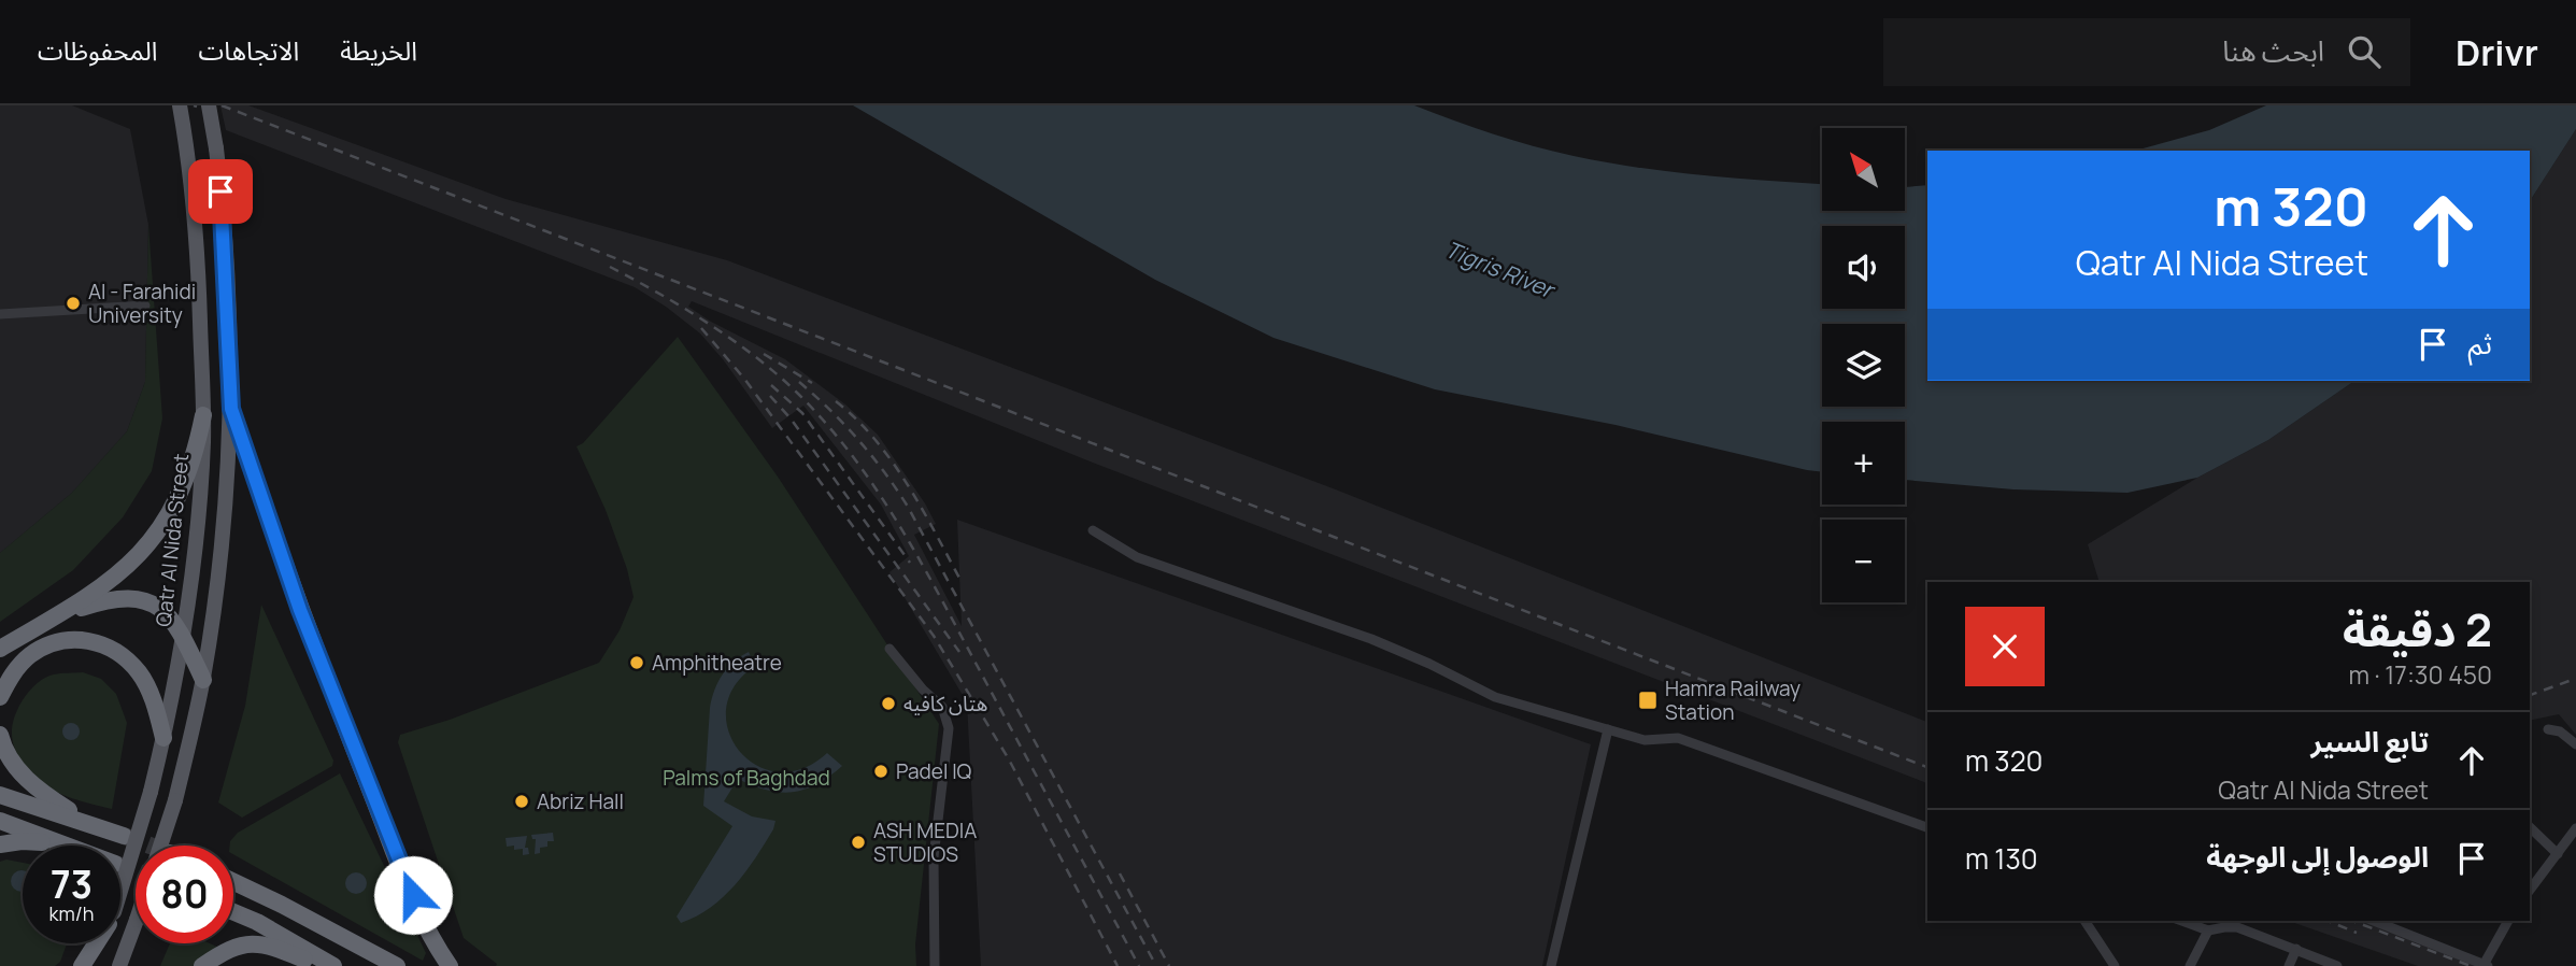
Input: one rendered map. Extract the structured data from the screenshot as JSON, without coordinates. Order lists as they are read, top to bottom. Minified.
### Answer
{"streets":{"main road":["Qatr Al Nida Street"]},"water":["Tigris River"],"parks":["Palms of Baghdad"],"places":{"other":["Al - Farahidi University","Amphitheatre","هتان كافيه","Padel IQ","Abriz Hall","ASH MEDIA STUDIOS"],"transit":["Hamra Railway Station"]},"north":"top left","page":{"header":"Drivr","search":"ابحث هنا","nav":["الخريطة","الاتجاهات","المحفوظات"],"map_buttons":["+","−"],"turn":["320 m","Qatr Al Nida Street"],"then":"ثم","heading":["2 دقيقة","450 m · 17:30"],"list":[{"name":"تابع السير","note":"Qatr Al Nida Street","value":"320 m"},{"name":"الوصول إلى الوجهة","value":"130 m"}],"speed":"73 km/h","limit":"80"}}
